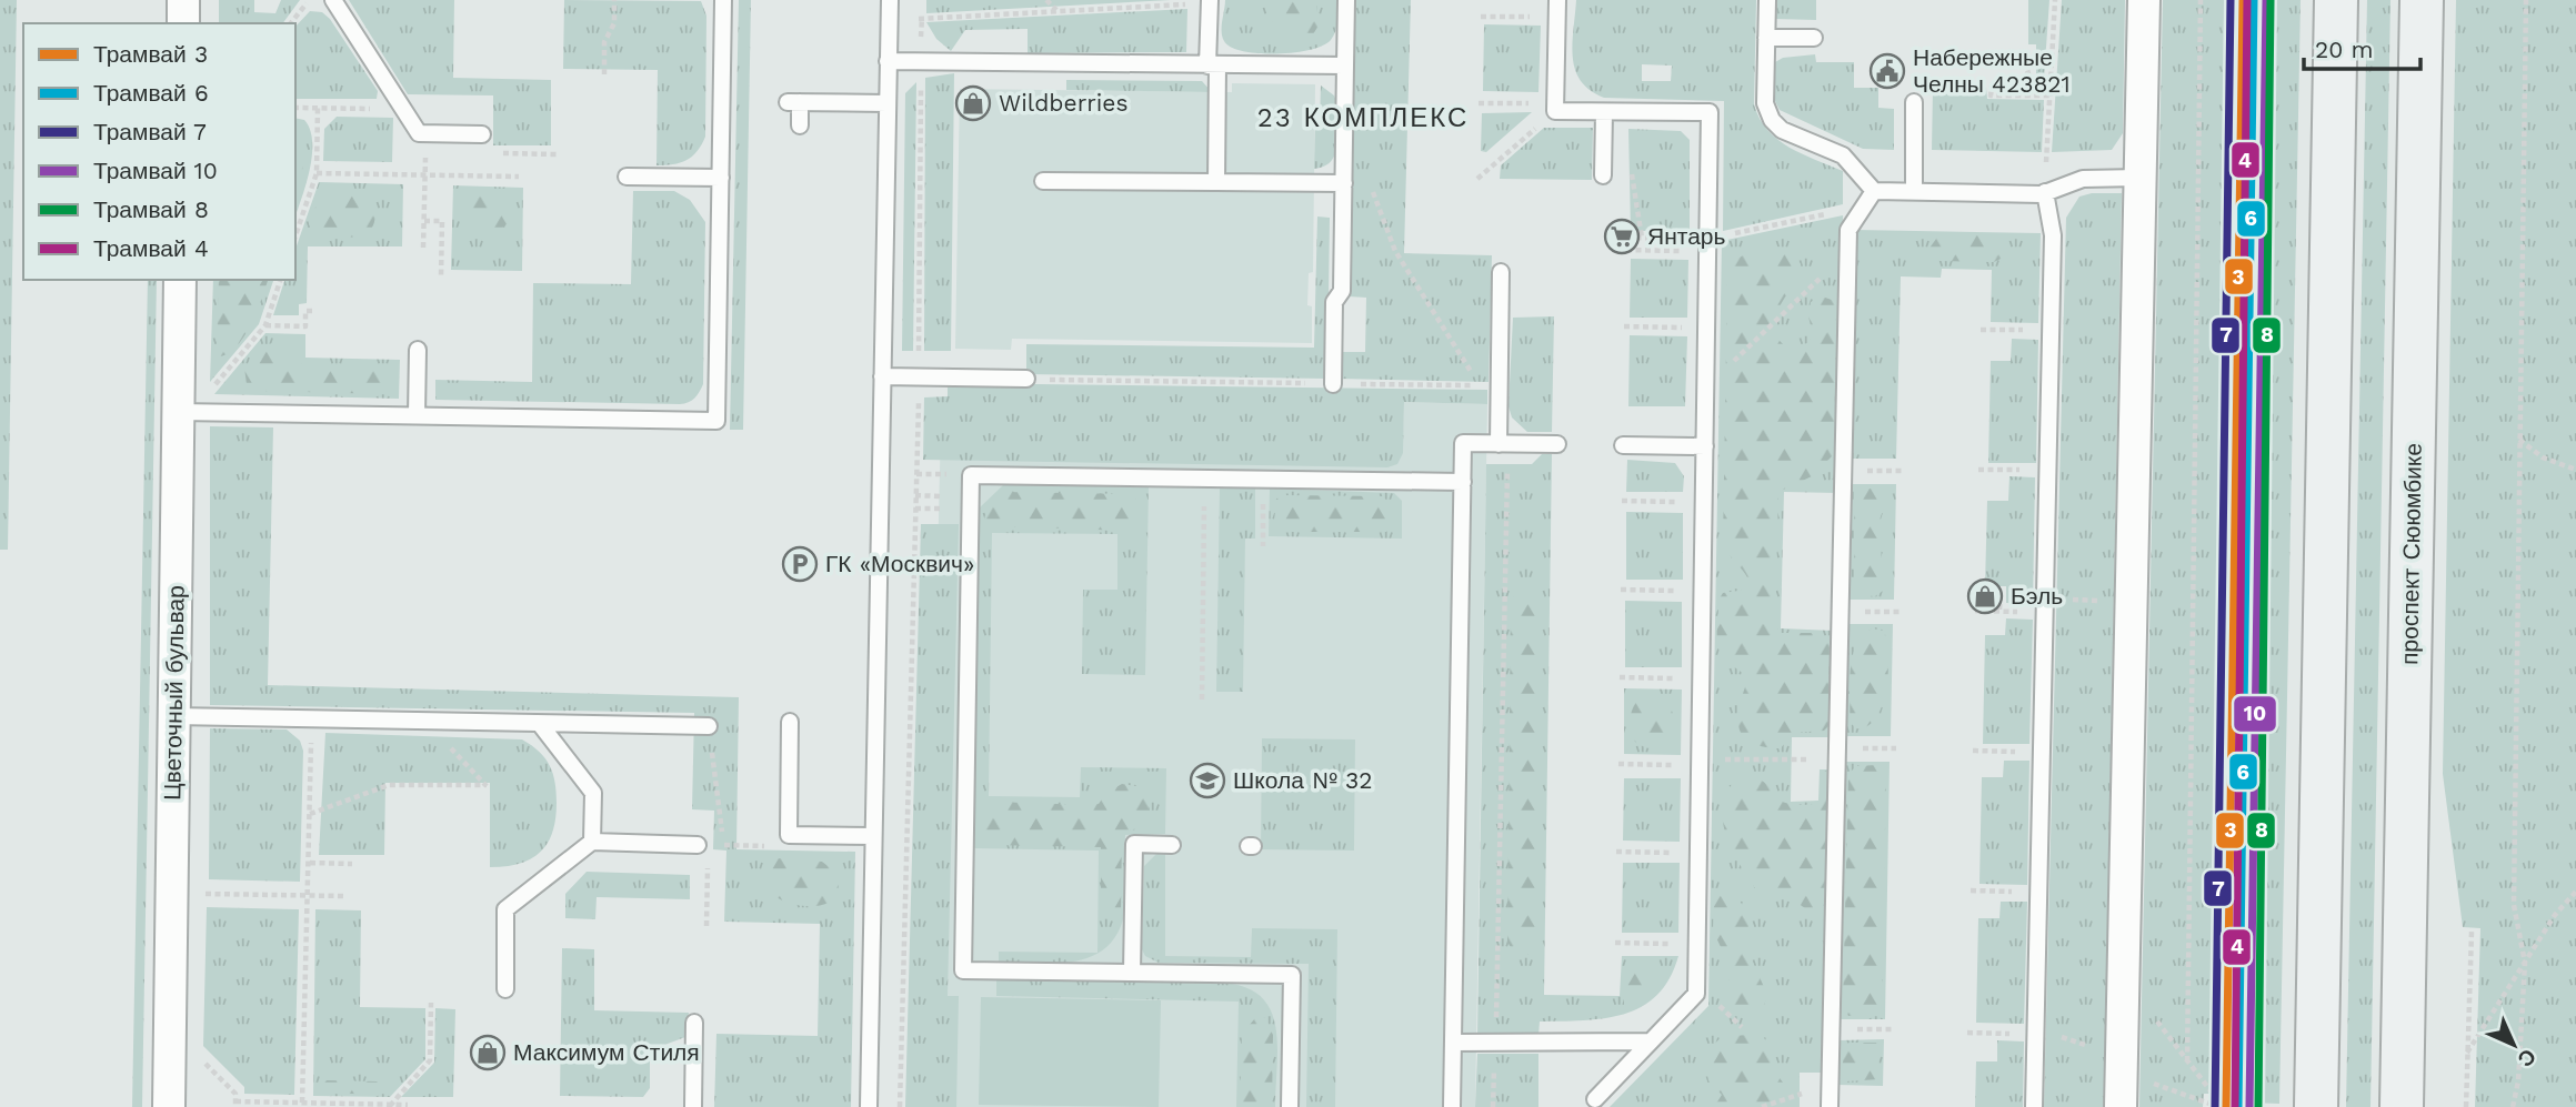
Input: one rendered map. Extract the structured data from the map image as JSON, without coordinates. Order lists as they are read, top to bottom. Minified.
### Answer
{"streets":{"main road":["проспект Сююмбике"],"street":["Цветочный бульвар"]},"districts":["23 КОМПЛЕКС"],"places":{"public building":["Набережные Челны 423821"],"shop":["Wildberries","Бэль","Максимум Стиля"],"supermarket":["Янтарь"],"parking":["ГК «Москвич»"],"school or university":["Школа № 32"]},"lines":["tram line 3","tram line 6","tram line 7","tram line 10","tram line 8","tram line 4"],"legend":["Трамвай 3","Трамвай 6","Трамвай 7","Трамвай 10","Трамвай 8","Трамвай 4"],"scale_bar":"20 m","north":"bottom right"}
